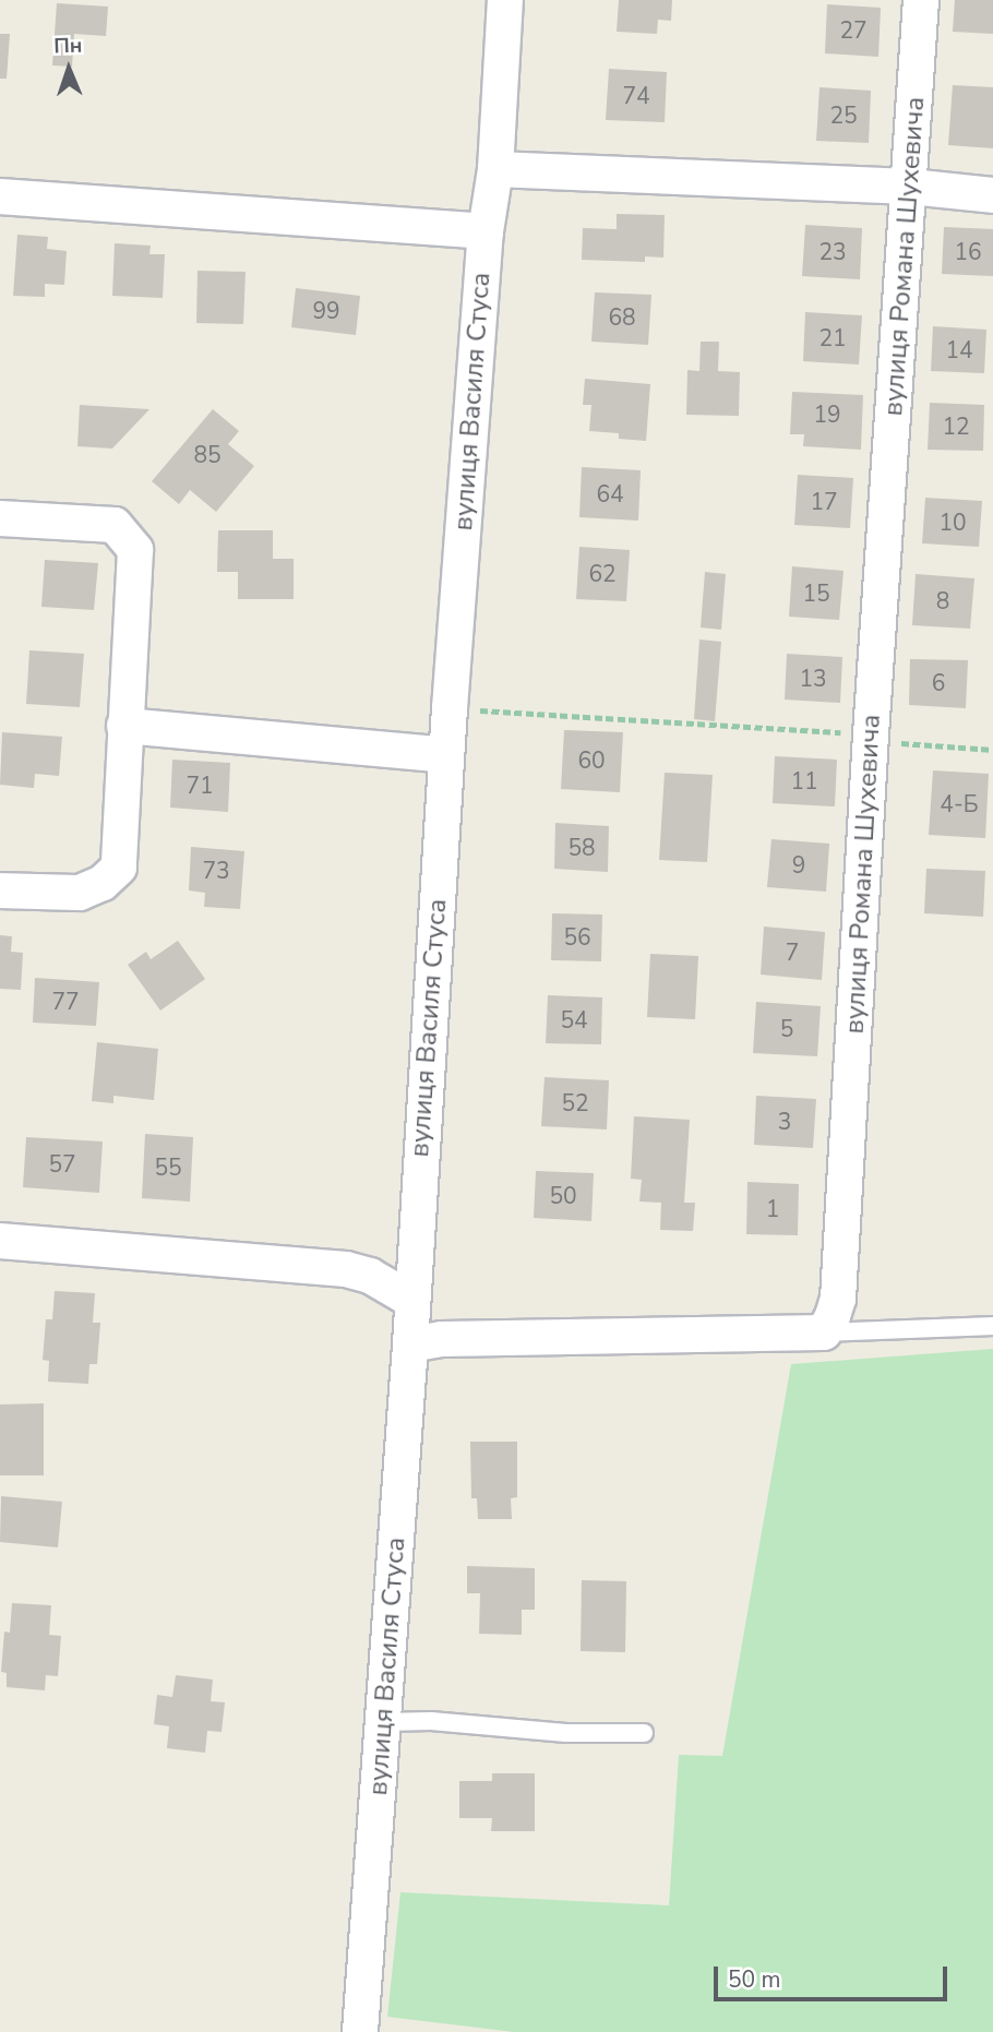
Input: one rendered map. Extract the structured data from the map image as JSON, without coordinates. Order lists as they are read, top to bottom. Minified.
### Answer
{"streets":{"street":["вулиця Романа Шухевича","вулиця Василя Стуса"]},"house_numbers":["27","74","25","23","16","99","68","21","14","19","12","85","64","17","10","62","15","8","13","6","60","11","71","4-Б","58","9","73","56","7","77","54","5","52","3","57","55","50","1"],"scale_bar":"50 m","north":"top"}
